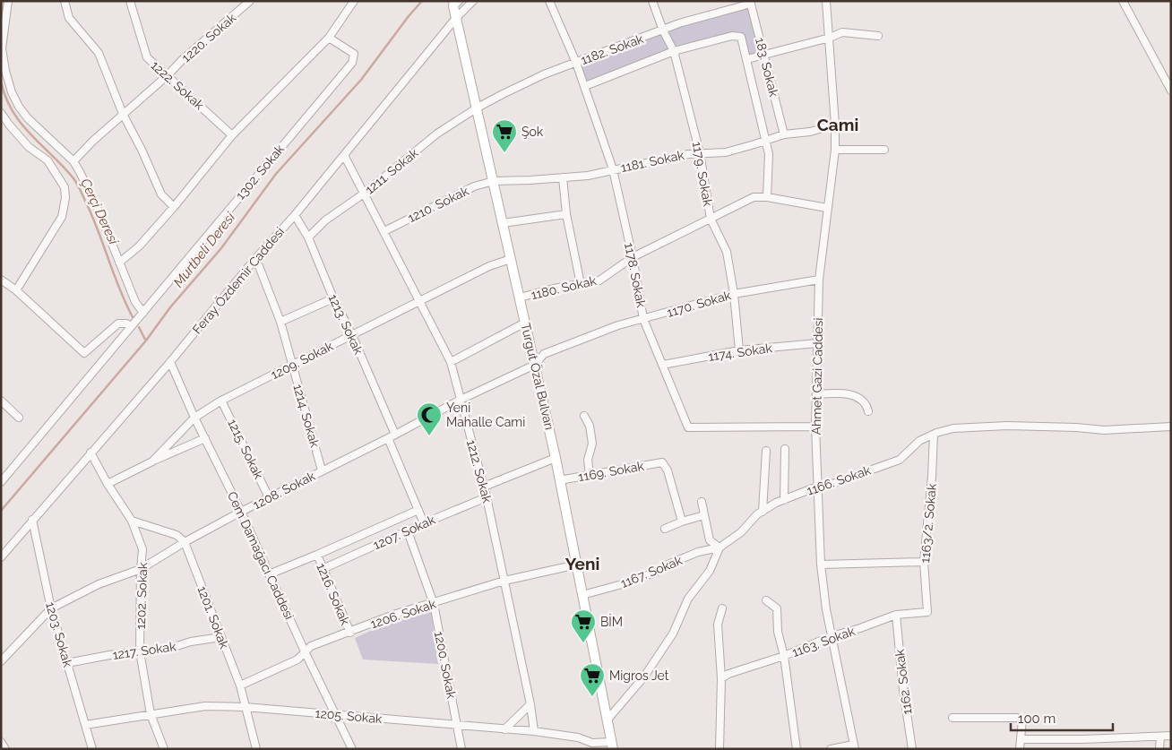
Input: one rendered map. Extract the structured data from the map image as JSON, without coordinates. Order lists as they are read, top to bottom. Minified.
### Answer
{"streets":{"main road":["Turgut Özal Bulvarı"],"street":["1220. Sokak","1182. Sokak","183. Sokak","1222. Sokak","1181. Sokak","1211. Sokak","1302. Sokak","1179. Sokak","1210. Sokak","1178. Sokak","Feray Özdemir Caddesi","1180. Sokak","1170. Sokak","1213. Sokak","1174. Sokak","1209. Sokak","Ahmet Gazi Caddesi","1214. Sokak","1215. Sokak","1212. Sokak","1169. Sokak","1166. Sokak","1208. Sokak","1163/2. Sokak","1207. Sokak","Cem Damağacı Caddesi","1167. Sokak","1216. Sokak","1202. Sokak","1206. Sokak","1201. Sokak","1203. Sokak","1163. Sokak","1217. Sokak","1200. Sokak","1162. Sokak","1205. Sokak"]},"crossings":[["1220. Sokak","1222. Sokak"],["1182. Sokak","183. Sokak"],["1182. Sokak","1211. Sokak"],["1182. Sokak","1179. Sokak"],["1182. Sokak","1178. Sokak"],["1182. Sokak","Turgut Özal Bulvarı"],["183. Sokak","1181. Sokak"],["1181. Sokak","1179. Sokak"],["1181. Sokak","1210. Sokak"],["1181. Sokak","1178. Sokak"],["1181. Sokak","Turgut Özal Bulvarı"],["1181. Sokak","Ahmet Gazi Caddesi"],["1211. Sokak","1213. Sokak"],["1211. Sokak","Turgut Özal Bulvarı"],["1211. Sokak","1212. Sokak"],["1179. Sokak","1180. Sokak"],["1179. Sokak","1170. Sokak"],["1179. Sokak","1174. Sokak"],["1210. Sokak","Turgut Özal Bulvarı"],["1210. Sokak","1212. Sokak"],["1178. Sokak","1180. Sokak"],["1178. Sokak","1170. Sokak"],["1178. Sokak","1174. Sokak"],["1178. Sokak","Ahmet Gazi Caddesi"],["Feray Özdemir Caddesi","1213. Sokak"],["Feray Özdemir Caddesi","Turgut Özal Bulvarı"],["Feray Özdemir Caddesi","1214. Sokak"],["Feray Özdemir Caddesi","1212. Sokak"],["Feray Özdemir Caddesi","Cem Damağacı Caddesi"],["Feray Özdemir Caddesi","1202. Sokak"],["Feray Özdemir Caddesi","1203. Sokak"],["1180. Sokak","Turgut Özal Bulvarı"],["1180. Sokak","Ahmet Gazi Caddesi"],["1170. Sokak","Turgut Özal Bulvarı"],["1170. Sokak","Ahmet Gazi Caddesi"],["1170. Sokak","1208. Sokak"],["1213. Sokak","1209. Sokak"],["1213. Sokak","1208. Sokak"],["1174. Sokak","Ahmet Gazi Caddesi"],["1209. Sokak","Turgut Özal Bulvarı"],["1209. Sokak","1214. Sokak"],["1209. Sokak","1215. Sokak"],["1209. Sokak","1212. Sokak"],["1209. Sokak","Cem Damağacı Caddesi"],["1209. Sokak","1202. Sokak"],["Turgut Özal Bulvarı","1169. Sokak"],["Turgut Özal Bulvarı","1208. Sokak"],["Turgut Özal Bulvarı","1167. Sokak"],["Turgut Özal Bulvarı","1206. Sokak"],["Turgut Özal Bulvarı","1205. Sokak"],["Ahmet Gazi Caddesi","1166. Sokak"],["Ahmet Gazi Caddesi","1163. Sokak"],["1214. Sokak","1208. Sokak"],["1215. Sokak","1208. Sokak"],["1212. Sokak","1208. Sokak"],["1212. Sokak","1207. Sokak"],["1212. Sokak","1206. Sokak"],["1212. Sokak","1205. Sokak"],["1166. Sokak","1163/2. Sokak"],["1166. Sokak","1167. Sokak"],["1208. Sokak","Cem Damağacı Caddesi"],["1208. Sokak","1202. Sokak"],["1208. Sokak","1201. Sokak"],["1208. Sokak","1203. Sokak"],["1163/2. Sokak","1163. Sokak"],["1207. Sokak","Cem Damağacı Caddesi"],["1207. Sokak","1216. Sokak"],["1207. Sokak","1200. Sokak"],["Cem Damağacı Caddesi","1206. Sokak"],["Cem Damağacı Caddesi","1205. Sokak"],["1216. Sokak","1206. Sokak"],["1202. Sokak","1217. Sokak"],["1202. Sokak","1205. Sokak"],["1206. Sokak","1201. Sokak"],["1206. Sokak","1200. Sokak"],["1201. Sokak","1217. Sokak"],["1201. Sokak","1205. Sokak"],["1203. Sokak","1217. Sokak"],["1203. Sokak","1205. Sokak"],["1163. Sokak","1162. Sokak"],["1200. Sokak","1205. Sokak"]],"districts":["Cami","Yeni"],"water":["Çerçi Deresi","Murtbeli Deresi"],"places":{"supermarket":["Şok","BİM","Migros Jet"],"mosque":["Yeni Mahalle Cami"]},"scale_bar":"100 m"}
